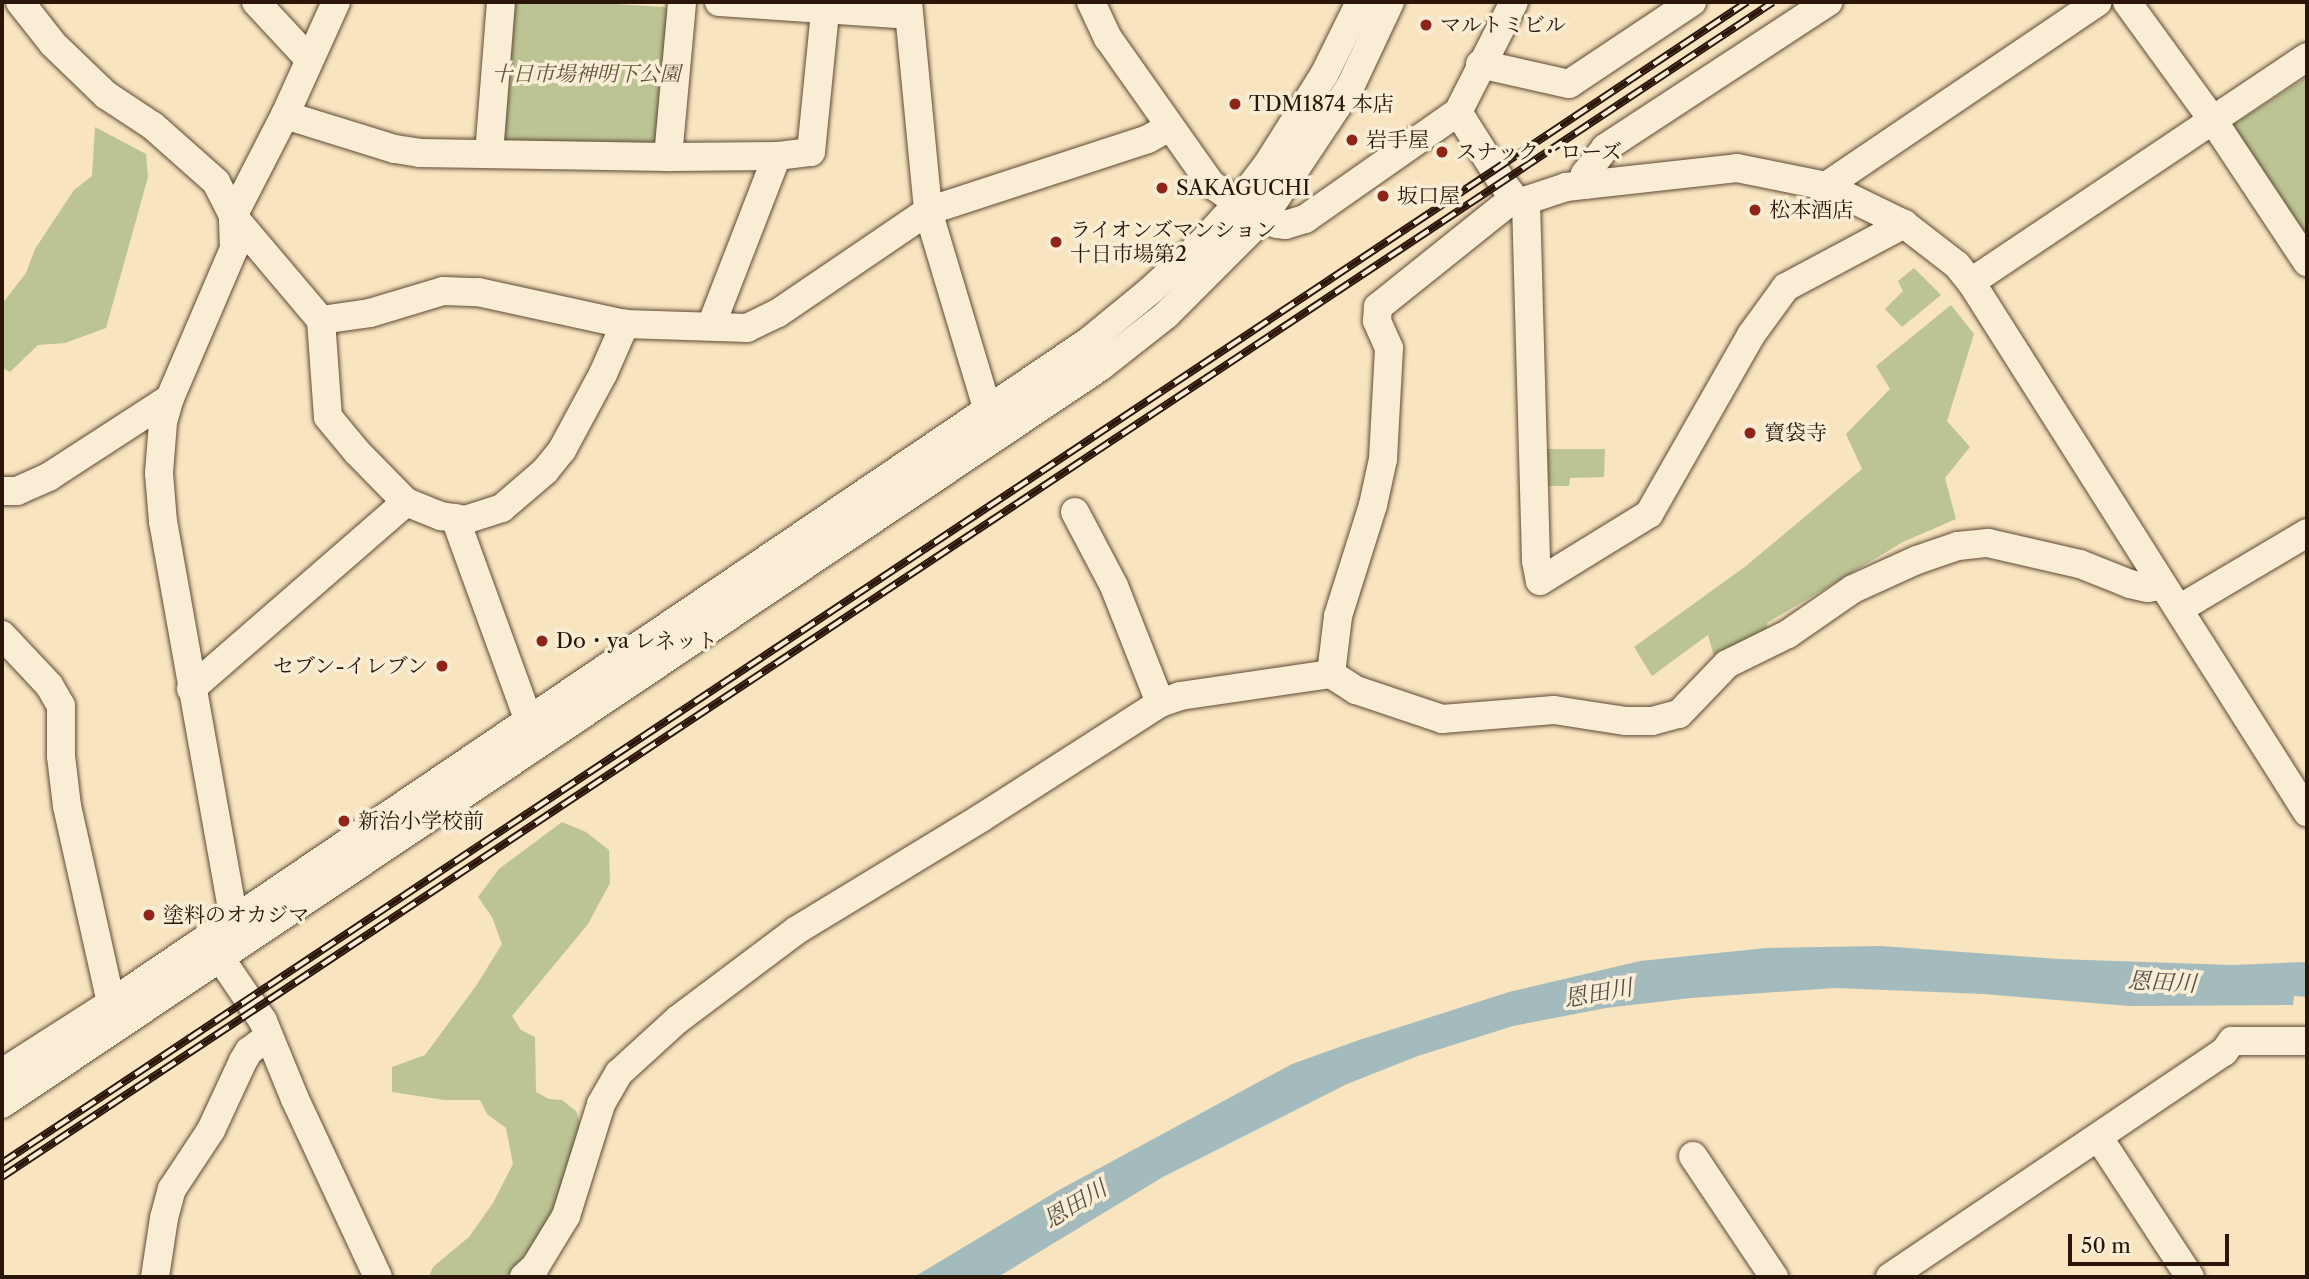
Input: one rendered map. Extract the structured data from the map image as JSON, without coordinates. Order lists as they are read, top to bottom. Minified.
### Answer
{"water":["恩田川"],"parks":["十日市場神明下公園"],"places":["マルトミビル","TDM1874 本店","岩手屋","スナック・ローズ","SAKAGUCHI","坂口屋","松本酒店","ライオンズマンション 十日市場第2","寶袋寺","Do・ya レネット","セブン-イレブン","新治小学校前","塗料のオカジマ"],"scale_bar":"50 m"}
